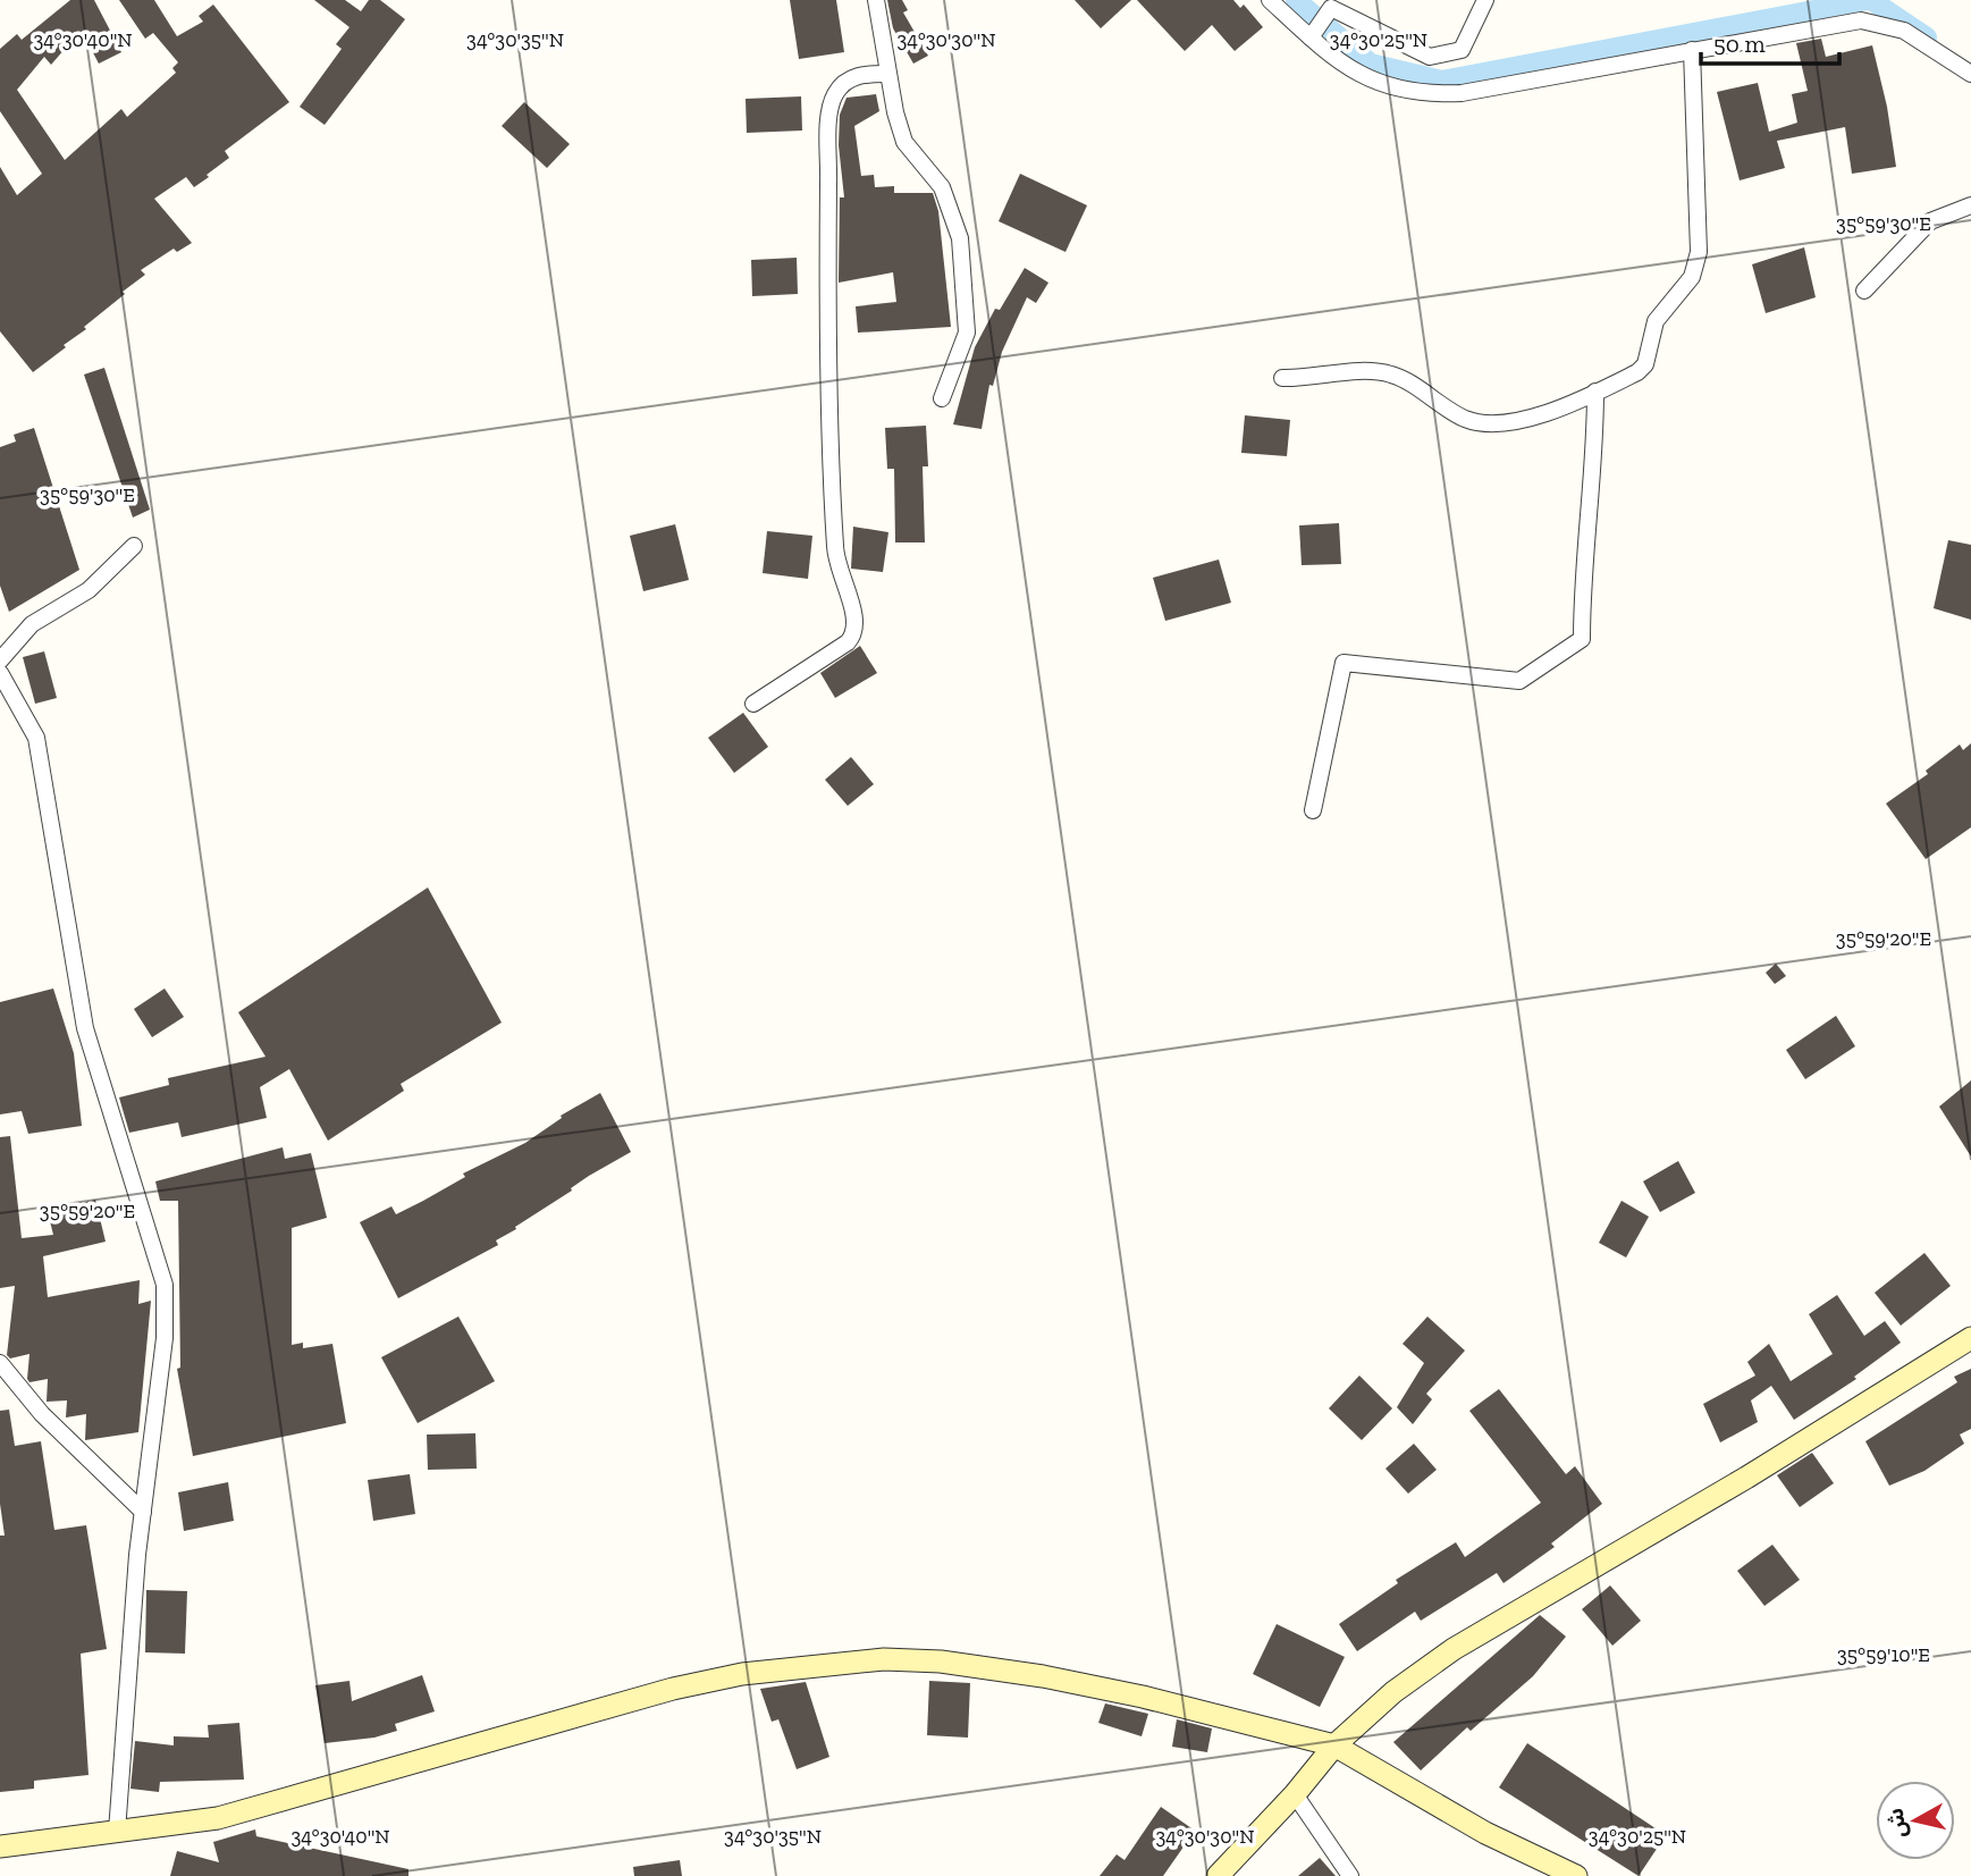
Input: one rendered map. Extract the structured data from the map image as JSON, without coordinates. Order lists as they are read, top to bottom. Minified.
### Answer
{"scale_bar":"50 m","north":"left","coordinates":["34°30'40\"N","34°30'35\"N","34°30'30\"N","34°30'25\"N","35°59'30\"E","35°59'20\"E","35°59'10\"E"]}
